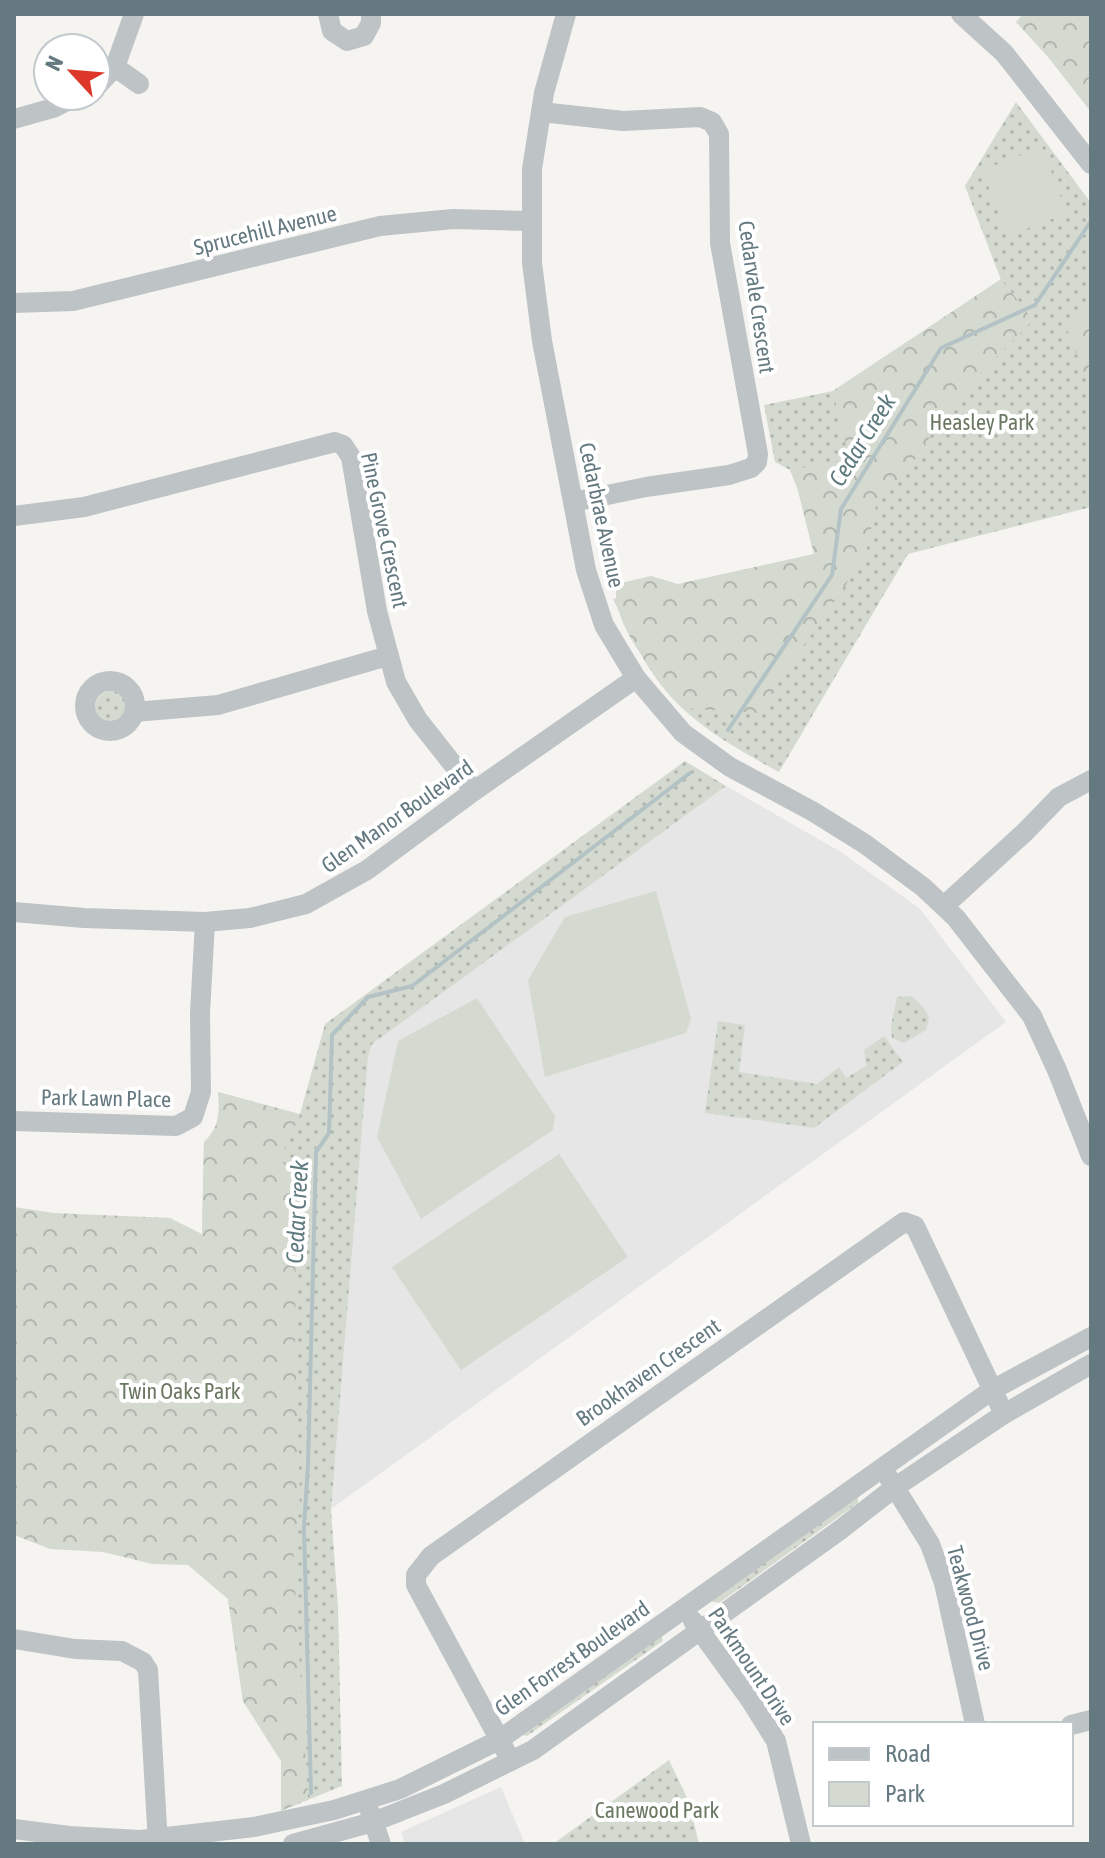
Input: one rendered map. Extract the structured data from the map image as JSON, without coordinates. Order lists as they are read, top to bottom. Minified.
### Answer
{"streets":{"street":["Sprucehill Avenue","Cedarvale Crescent","Cedarbrae Avenue","Pine Grove Crescent","Glen Manor Boulevard","Park Lawn Place","Brookhaven Crescent","Teakwood Drive","Glen Forrest Boulevard","Parkmount Drive"]},"crossings":[["Sprucehill Avenue","Cedarbrae Avenue"],["Cedarvale Crescent","Cedarbrae Avenue"],["Cedarbrae Avenue","Glen Manor Boulevard"],["Pine Grove Crescent","Glen Manor Boulevard"],["Glen Manor Boulevard","Park Lawn Place"],["Brookhaven Crescent","Glen Forrest Boulevard"],["Teakwood Drive","Glen Forrest Boulevard"],["Glen Forrest Boulevard","Parkmount Drive"]],"water":["Cedar Creek"],"parks":["Heasley Park","Twin Oaks Park","Canewood Park"],"legend":["Road","Park"],"north":"top left"}
